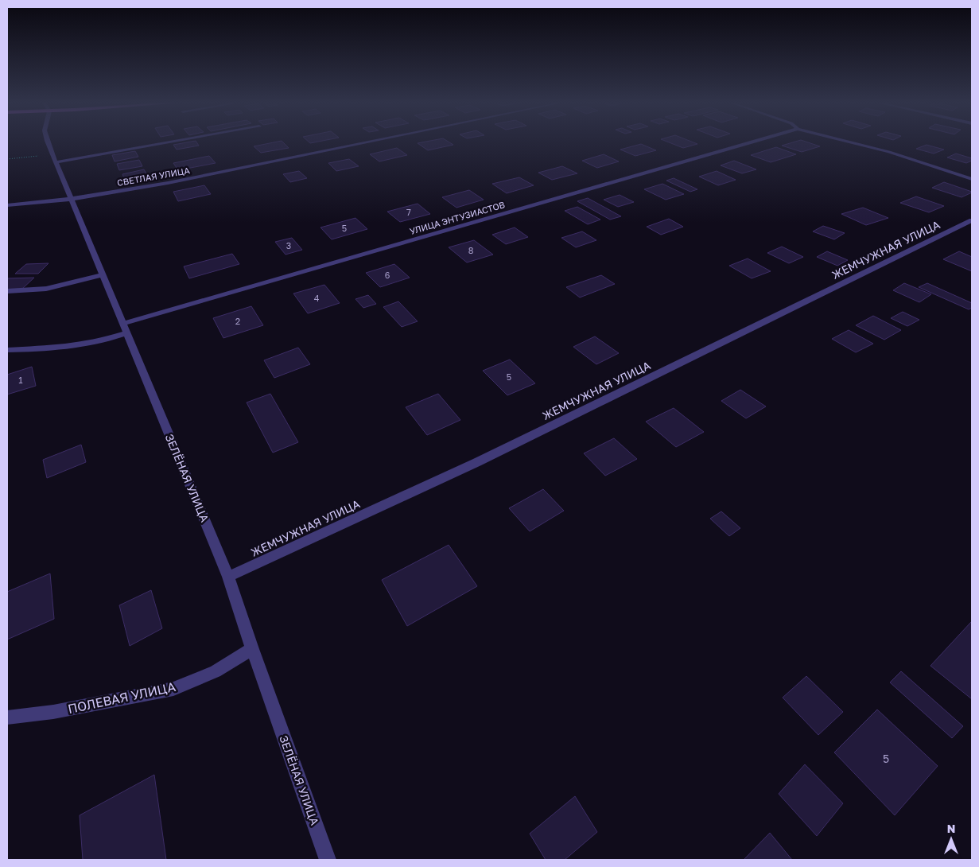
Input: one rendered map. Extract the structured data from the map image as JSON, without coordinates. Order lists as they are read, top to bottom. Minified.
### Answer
{"streets":{"street":["СВЕТЛАЯ УЛИЦА","УЛИЦА ЭНТУЗИАСТОВ","ЖЕМЧУЖНАЯ УЛИЦА","ЗЕЛЁНАЯ УЛИЦА","ПОЛЕВАЯ УЛИЦА"]},"crossings":[["СВЕТЛАЯ УЛИЦА","ЗЕЛЁНАЯ УЛИЦА"],["УЛИЦА ЭНТУЗИАСТОВ","ЗЕЛЁНАЯ УЛИЦА"],["ЖЕМЧУЖНАЯ УЛИЦА","ЗЕЛЁНАЯ УЛИЦА"],["ЗЕЛЁНАЯ УЛИЦА","ПОЛЕВАЯ УЛИЦА"]],"house_numbers":["7","5","3","8","6","4","2","5","1","5"],"north":"top"}
